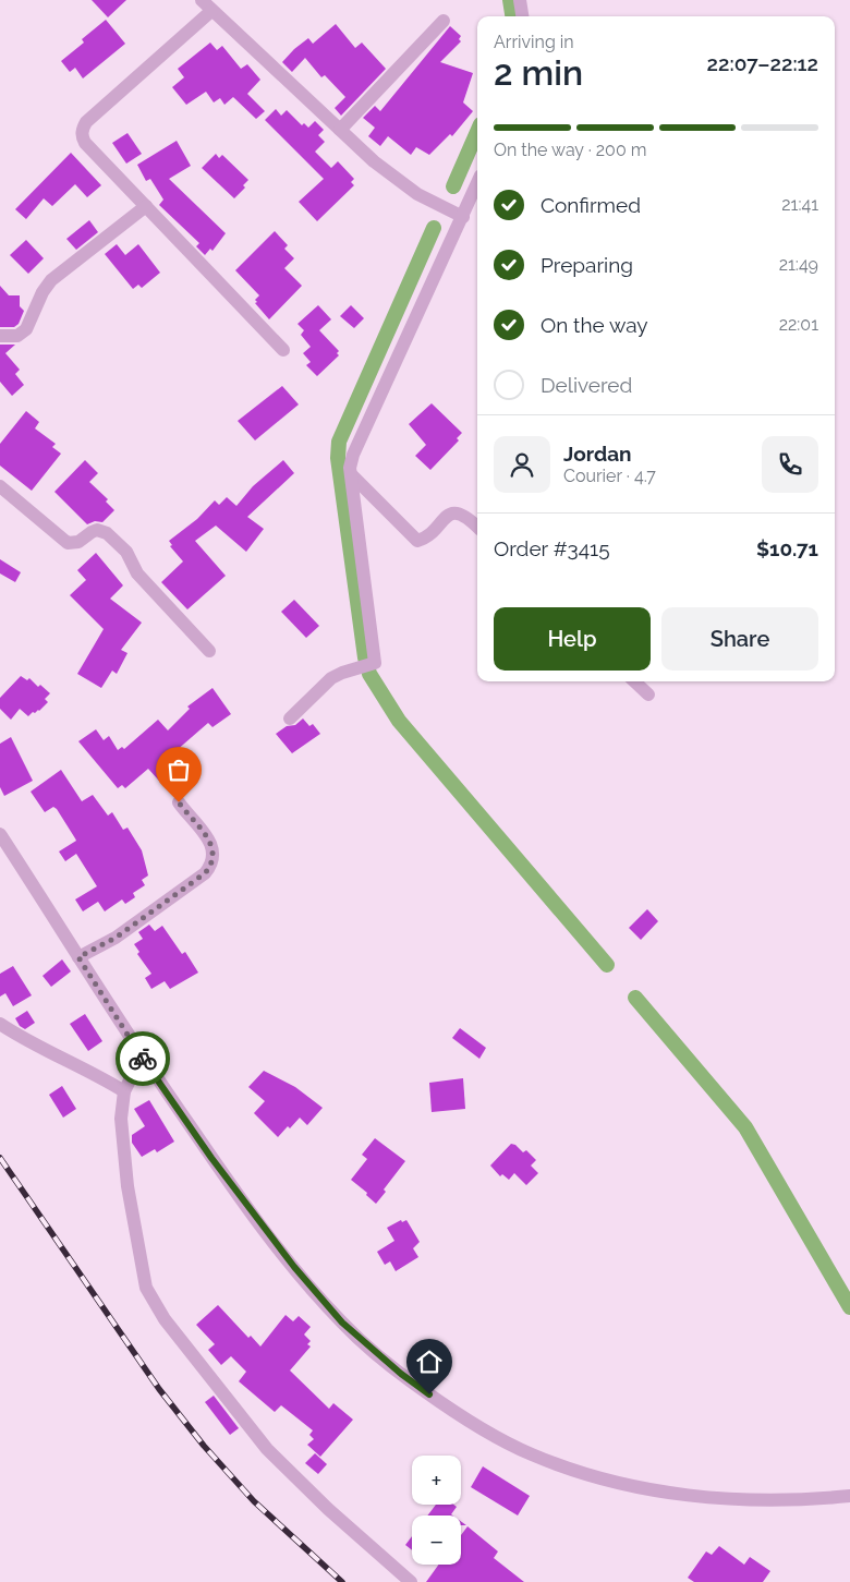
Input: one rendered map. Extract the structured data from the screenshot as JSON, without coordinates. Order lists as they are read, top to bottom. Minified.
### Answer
{"page":{"heading":["2 min","Arriving in","22:07–22:12"],"panel":["Jordan","Courier · 4.7","Order #3415","$10.71"],"bar":"On the way · 200 m","list":[["Confirmed","21:41"],["Preparing","21:49"],["On the way","22:01"],"Delivered"],"buttons":["Help","Share"],"map_buttons":["+","−"]}}
